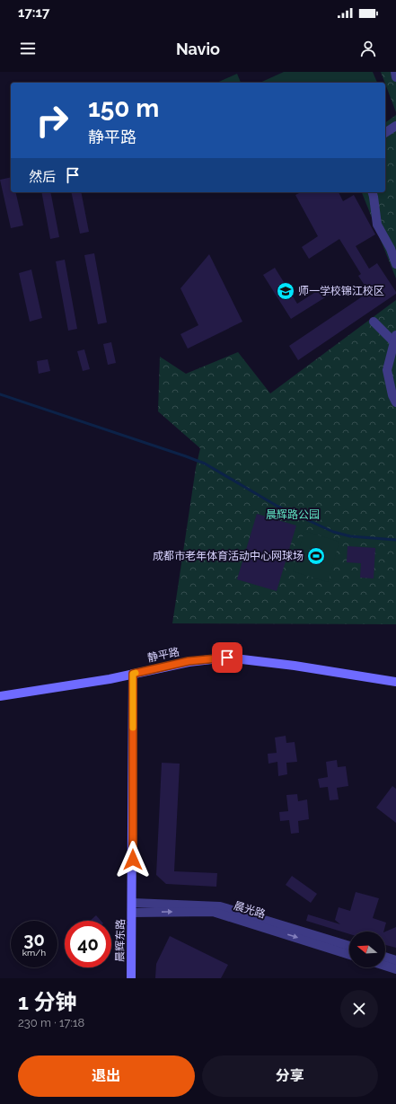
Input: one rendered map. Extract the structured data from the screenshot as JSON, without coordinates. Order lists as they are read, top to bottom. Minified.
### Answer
{"streets":{"street":["静平路","晨光路","晨辉东路"]},"crossings":[["静平路","晨辉东路"],["晨光路","晨辉东路"]],"parks":["晨辉路公园"],"places":{"school or university":["师一学校锦江校区"],"sports":["成都市老年体育活动中心网球场"]},"north":"left","page":{"status":"17:17","header":"Navio","turn":["150 m","静平路"],"then":"然后","speed":"30 km/h","limit":"40","heading":["1 分钟","230 m · 17:18"],"buttons":["退出","分享"]}}
